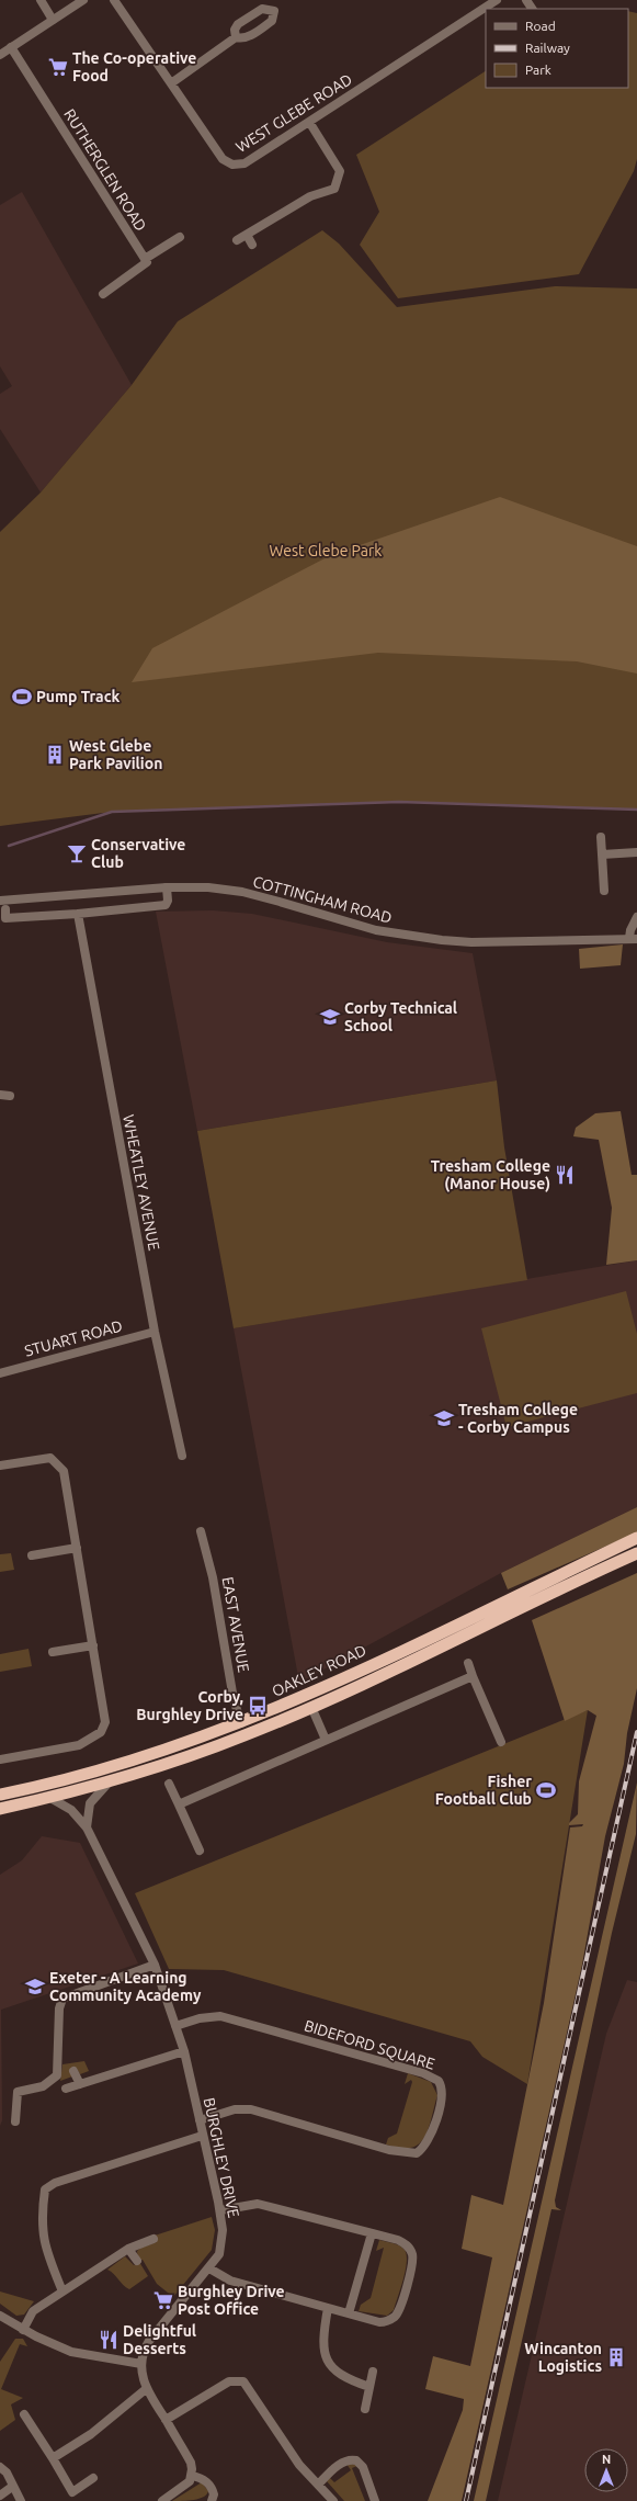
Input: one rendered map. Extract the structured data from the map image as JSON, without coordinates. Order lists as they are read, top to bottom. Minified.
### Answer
{"streets":{"highway":["OAKLEY ROAD"],"street":["WEST GLEBE ROAD","RUTHERGLEN ROAD","COTTINGHAM ROAD","WHEATLEY AVENUE","STUART ROAD","EAST AVENUE","BIDEFORD SQUARE","BURGHLEY DRIVE"]},"crossings":[["WHEATLEY AVENUE","STUART ROAD"],["EAST AVENUE","OAKLEY ROAD"],["OAKLEY ROAD","BURGHLEY DRIVE"],["BIDEFORD SQUARE","BURGHLEY DRIVE"]],"parks":["West Glebe Park"],"places":{"supermarket":["The Co-operative Food","Burghley Drive Post Office"],"sports":["Pump Track","Fisher Football Club"],"building":["West Glebe Park Pavilion","Wincanton Logistics"],"bar":["Conservative Club"],"school or university":["Corby Technical School","Tresham College - Corby Campus","Exeter - A Learning Community Academy"],"restaurant":["Tresham College (Manor House)","Delightful Desserts"],"bus stop":["Corby, Burghley Drive"]},"legend":["Road","Railway","Park"],"north":"top"}
